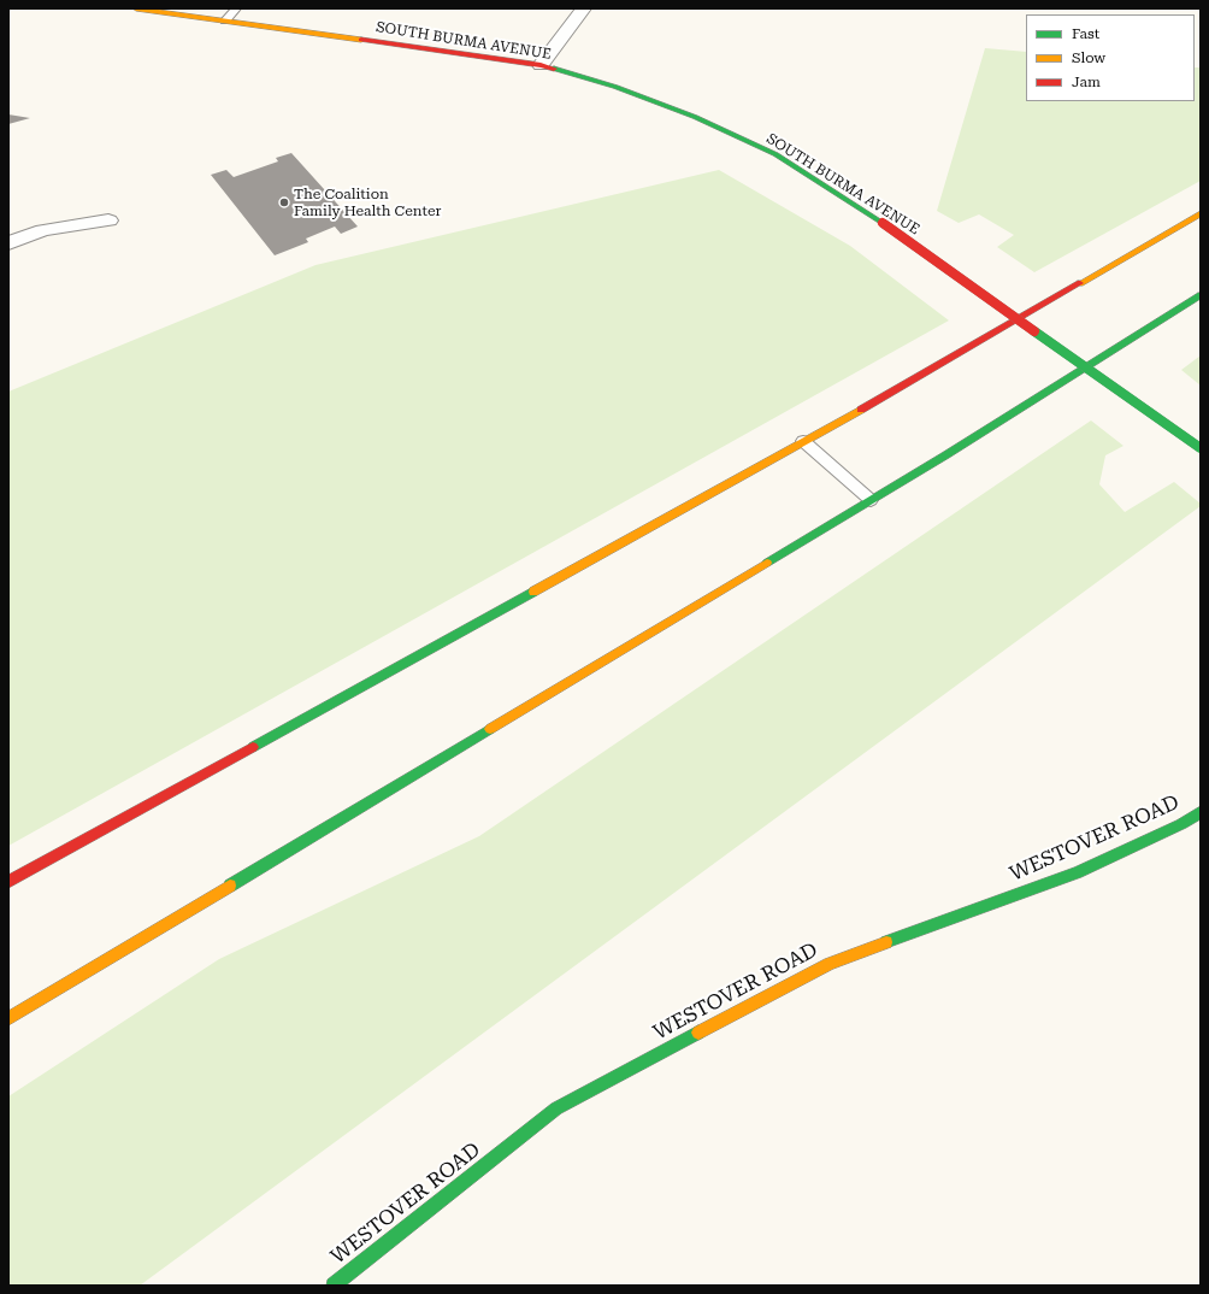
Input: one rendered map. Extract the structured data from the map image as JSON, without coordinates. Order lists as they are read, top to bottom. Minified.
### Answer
{"streets":{"main road":["SOUTH BURMA AVENUE","WESTOVER ROAD"]},"places":["The Coalition Family Health Center"],"legend":["Fast","Slow","Jam"]}
